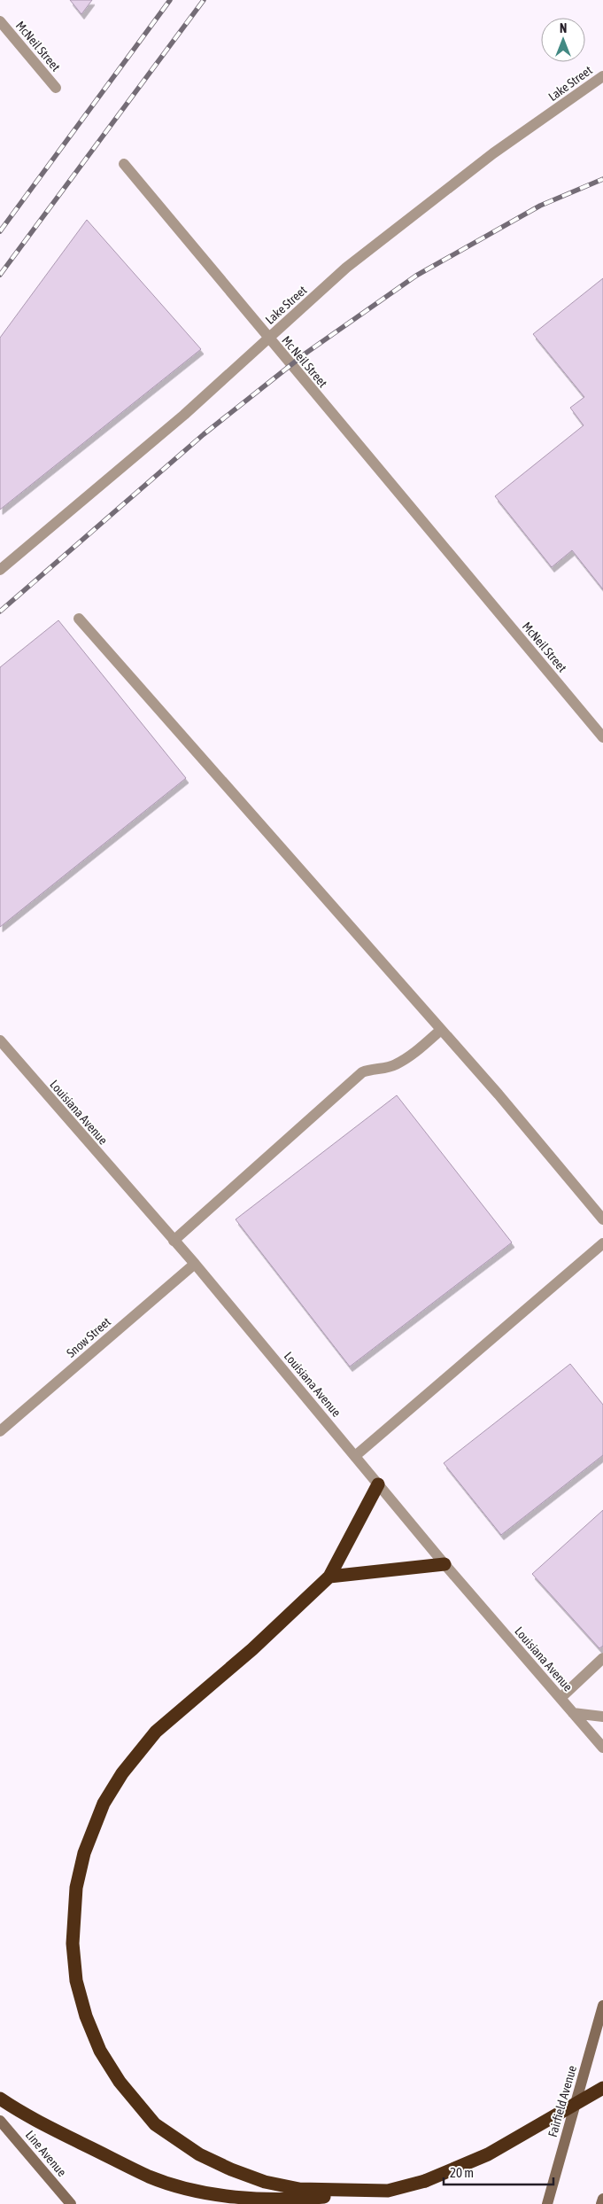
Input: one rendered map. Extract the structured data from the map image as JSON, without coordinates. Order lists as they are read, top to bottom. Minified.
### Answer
{"streets":{"street":["McNeil Street","Lake Street","Mc Neil Street","Louisiana Avenue","Snow Street","Fairfield Avenue","Line Avenue"]},"crossings":[["McNeil Street","Mc Neil Street"],["Lake Street","Mc Neil Street"],["Louisiana Avenue","Snow Street"]],"scale_bar":"20 m","north":"top"}
